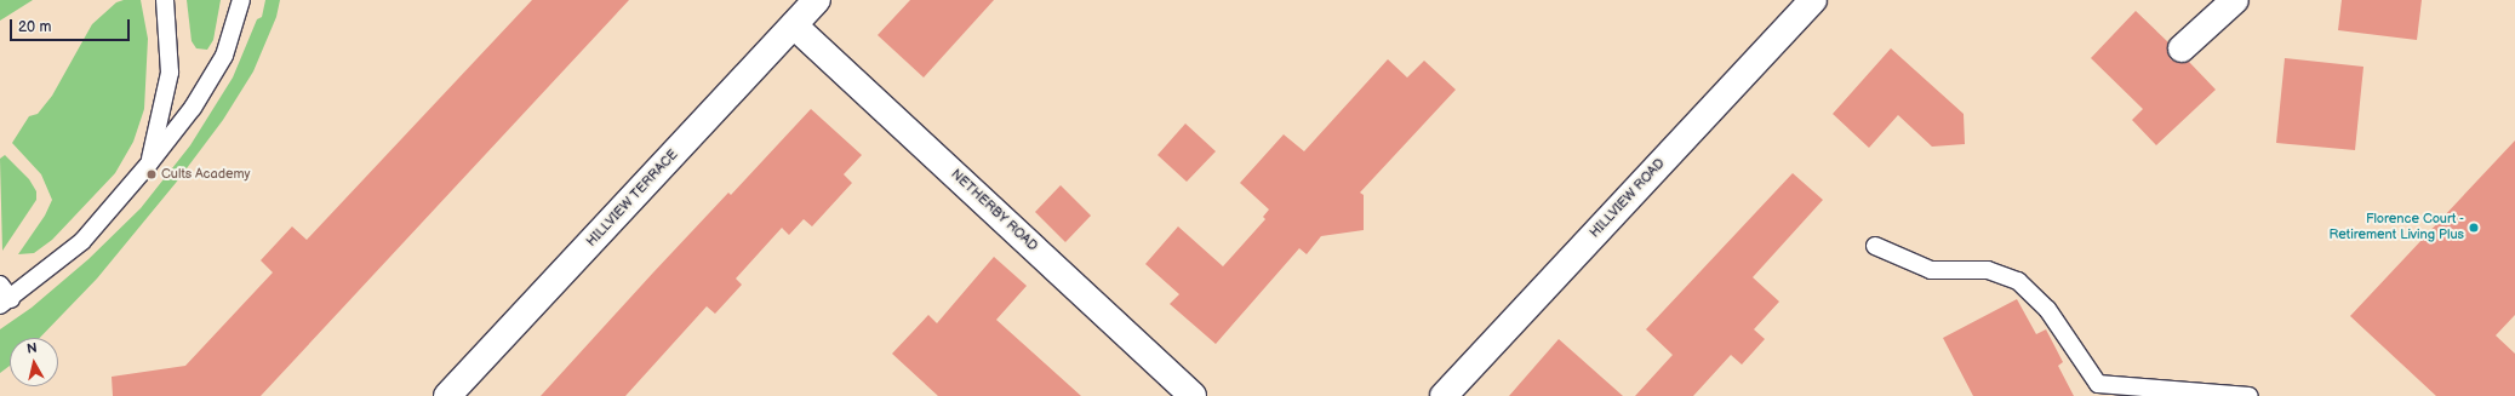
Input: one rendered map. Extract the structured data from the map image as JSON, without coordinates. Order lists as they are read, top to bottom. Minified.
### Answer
{"streets":{"street":["HILLVIEW TERRACE","HILLVIEW ROAD","NETHERBY ROAD"]},"crossings":[["HILLVIEW TERRACE","NETHERBY ROAD"]],"places":["Cults Academy","Florence Court - Retirement Living Plus"],"scale_bar":"20 m","north":"top"}
